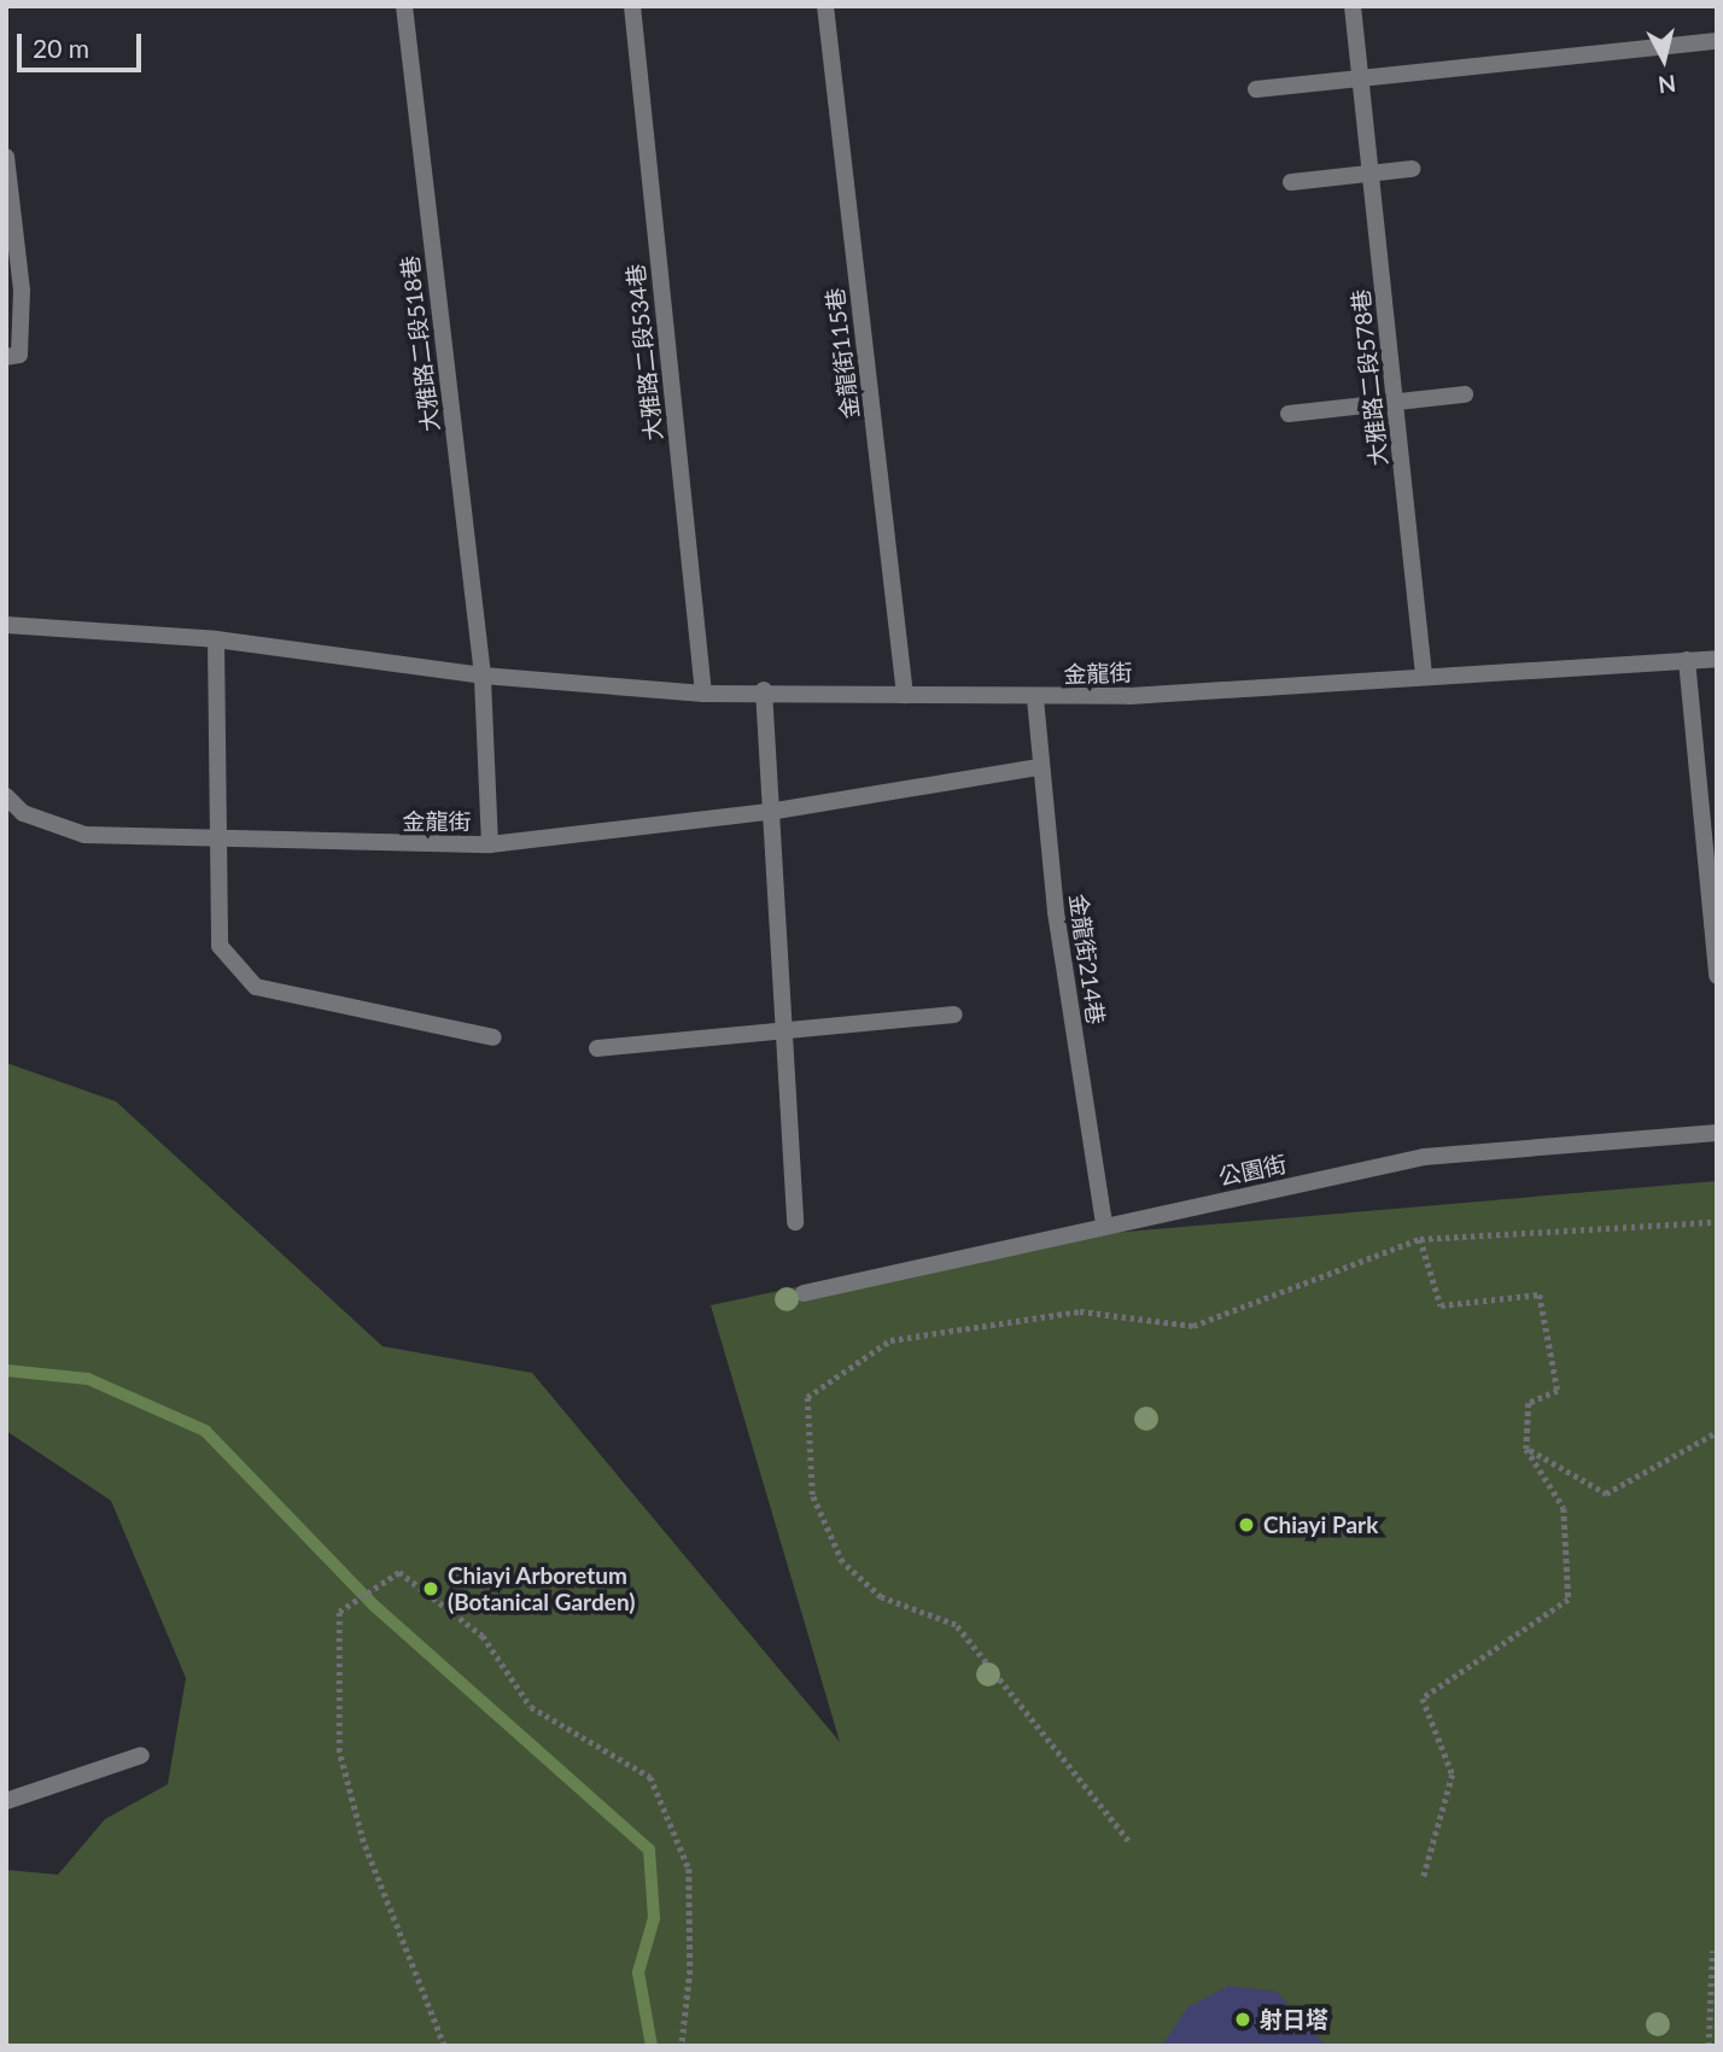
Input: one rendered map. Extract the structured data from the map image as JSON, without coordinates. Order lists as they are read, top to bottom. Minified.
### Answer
{"streets":{"street":["大雅路二段518巷","大雅路二段534巷","金龍街115巷","大雅路二段578巷","金龍街","金龍街214巷","公園街"]},"crossings":[["大雅路二段518巷","金龍街"],["大雅路二段534巷","金龍街"],["金龍街115巷","金龍街"],["大雅路二段578巷","金龍街"],["金龍街","金龍街214巷"],["金龍街214巷","公園街"]],"places":["Chiayi Park","Chiayi Arboretum (Botanical Garden)","射日塔"],"scale_bar":"20 m","north":"bottom"}
